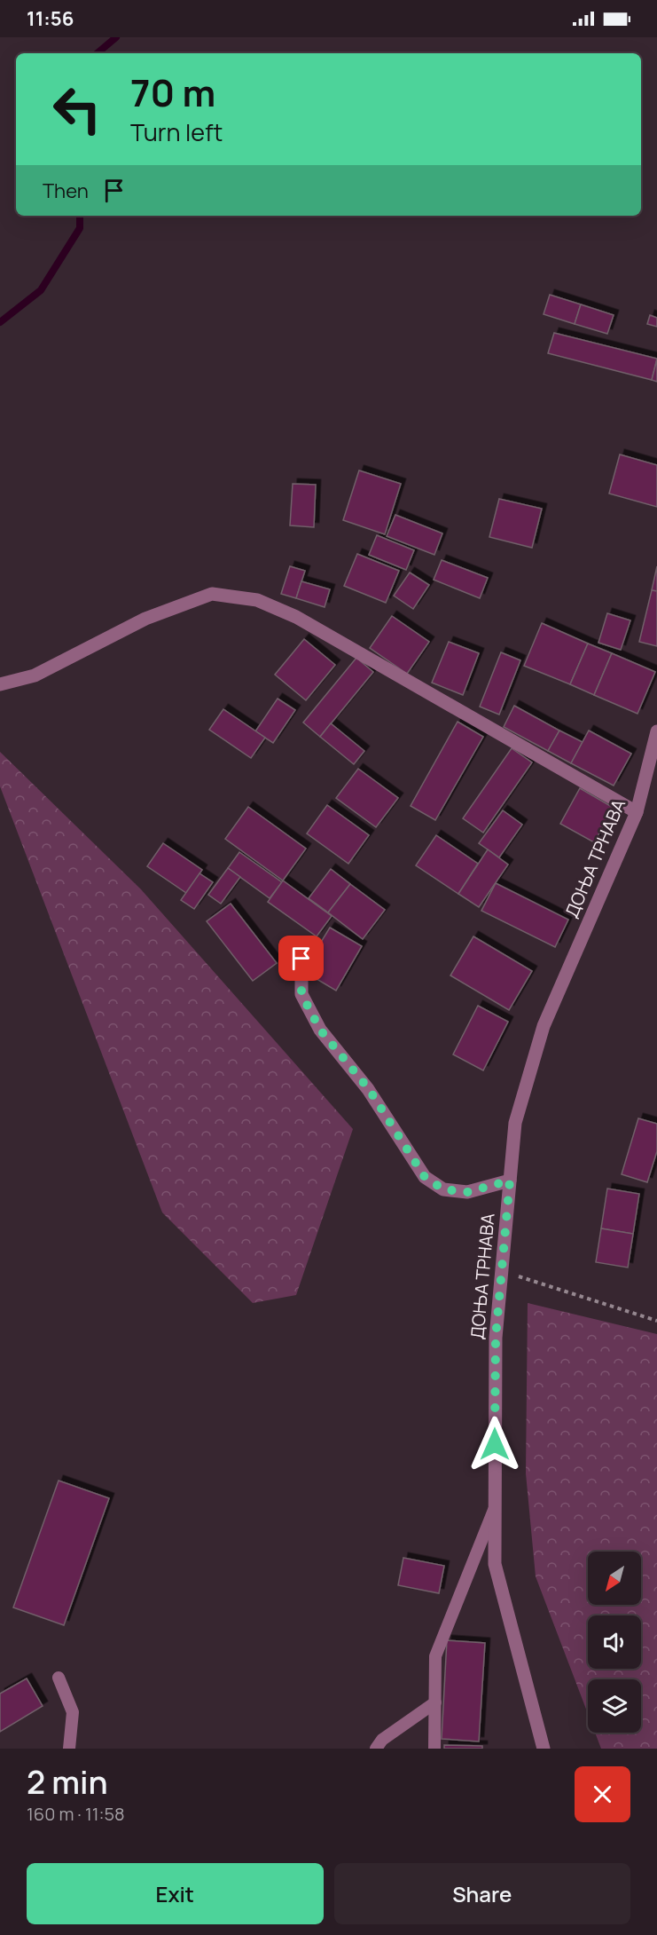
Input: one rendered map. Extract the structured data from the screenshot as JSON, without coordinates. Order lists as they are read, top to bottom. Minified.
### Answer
{"streets":{"street":["ДОЊА ТРНАВА"]},"north":"bottom left","page":{"status":"11:56","turn":["70 m","Turn left"],"then":"Then","heading":["2 min","160 m · 11:58"],"buttons":["Exit","Share"]}}
